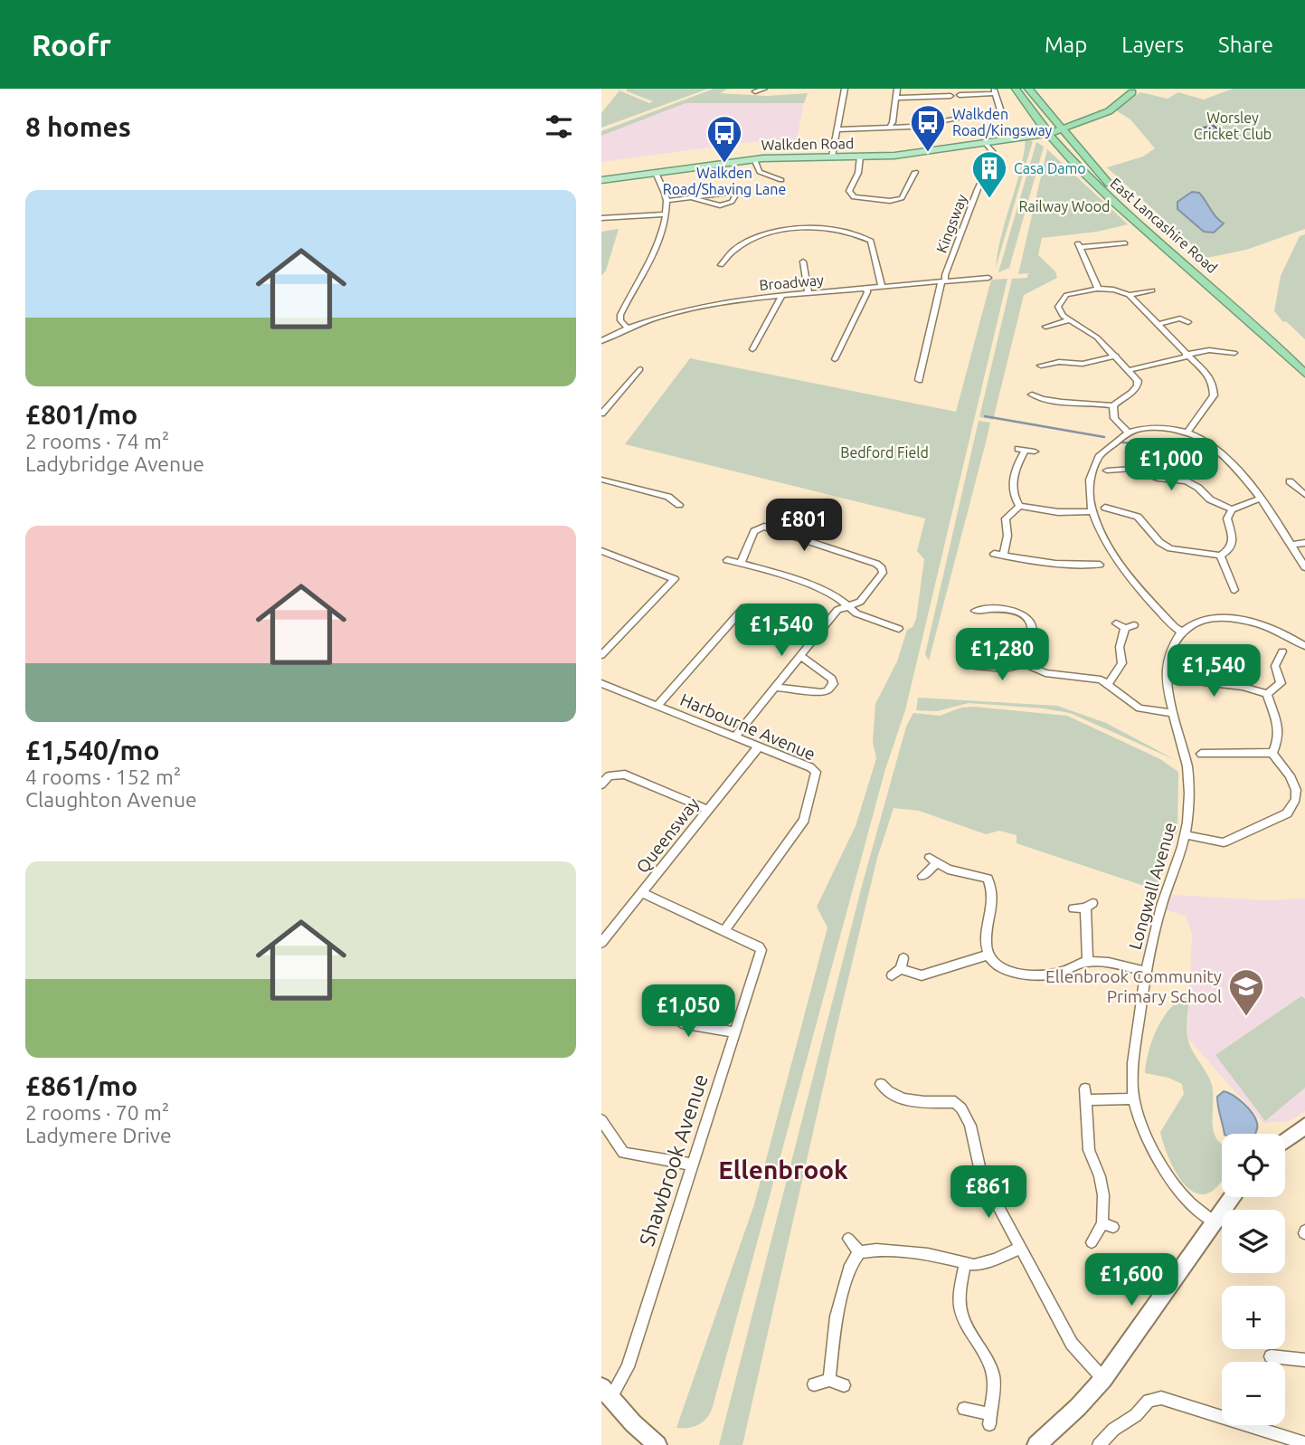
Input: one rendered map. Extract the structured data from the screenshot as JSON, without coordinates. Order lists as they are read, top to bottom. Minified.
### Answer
{"streets":{"highway":["Walkden Road","East Lancashire Road"],"street":["Kingsway","Broadway","Harbourne Avenue","Queensway","Longwall Avenue","Shawbrook Avenue"]},"crossings":[["Walkden Road","Kingsway"],["Walkden Road","East Lancashire Road"],["Kingsway","Broadway"],["Harbourne Avenue","Queensway"],["Harbourne Avenue","Shawbrook Avenue"],["Queensway","Shawbrook Avenue"]],"districts":["Ellenbrook"],"parks":["Worsley Cricket Club","Railway Wood","Bedford Field"],"places":{"bus stop":["Walkden Road/Kingsway","Walkden Road/Shaving Lane"],"building":["Casa Damo"],"school or university":["Ellenbrook Community Primary School"]},"page":{"header":"Roofr","nav":["Map","Layers","Share"],"heading":"8 homes","list":[{"name":"£801/mo","note":"2 rooms · 74 m² · Ladybridge Avenue"},{"name":"£1,540/mo","note":"4 rooms · 152 m² · Claughton Avenue"},{"name":"£861/mo","note":"2 rooms · 70 m² · Ladymere Drive"}],"price":["£1,000","£801","£1,540","£1,280","£1,540","£1,050","£861","£1,600"],"map_buttons":["+","−"]}}
